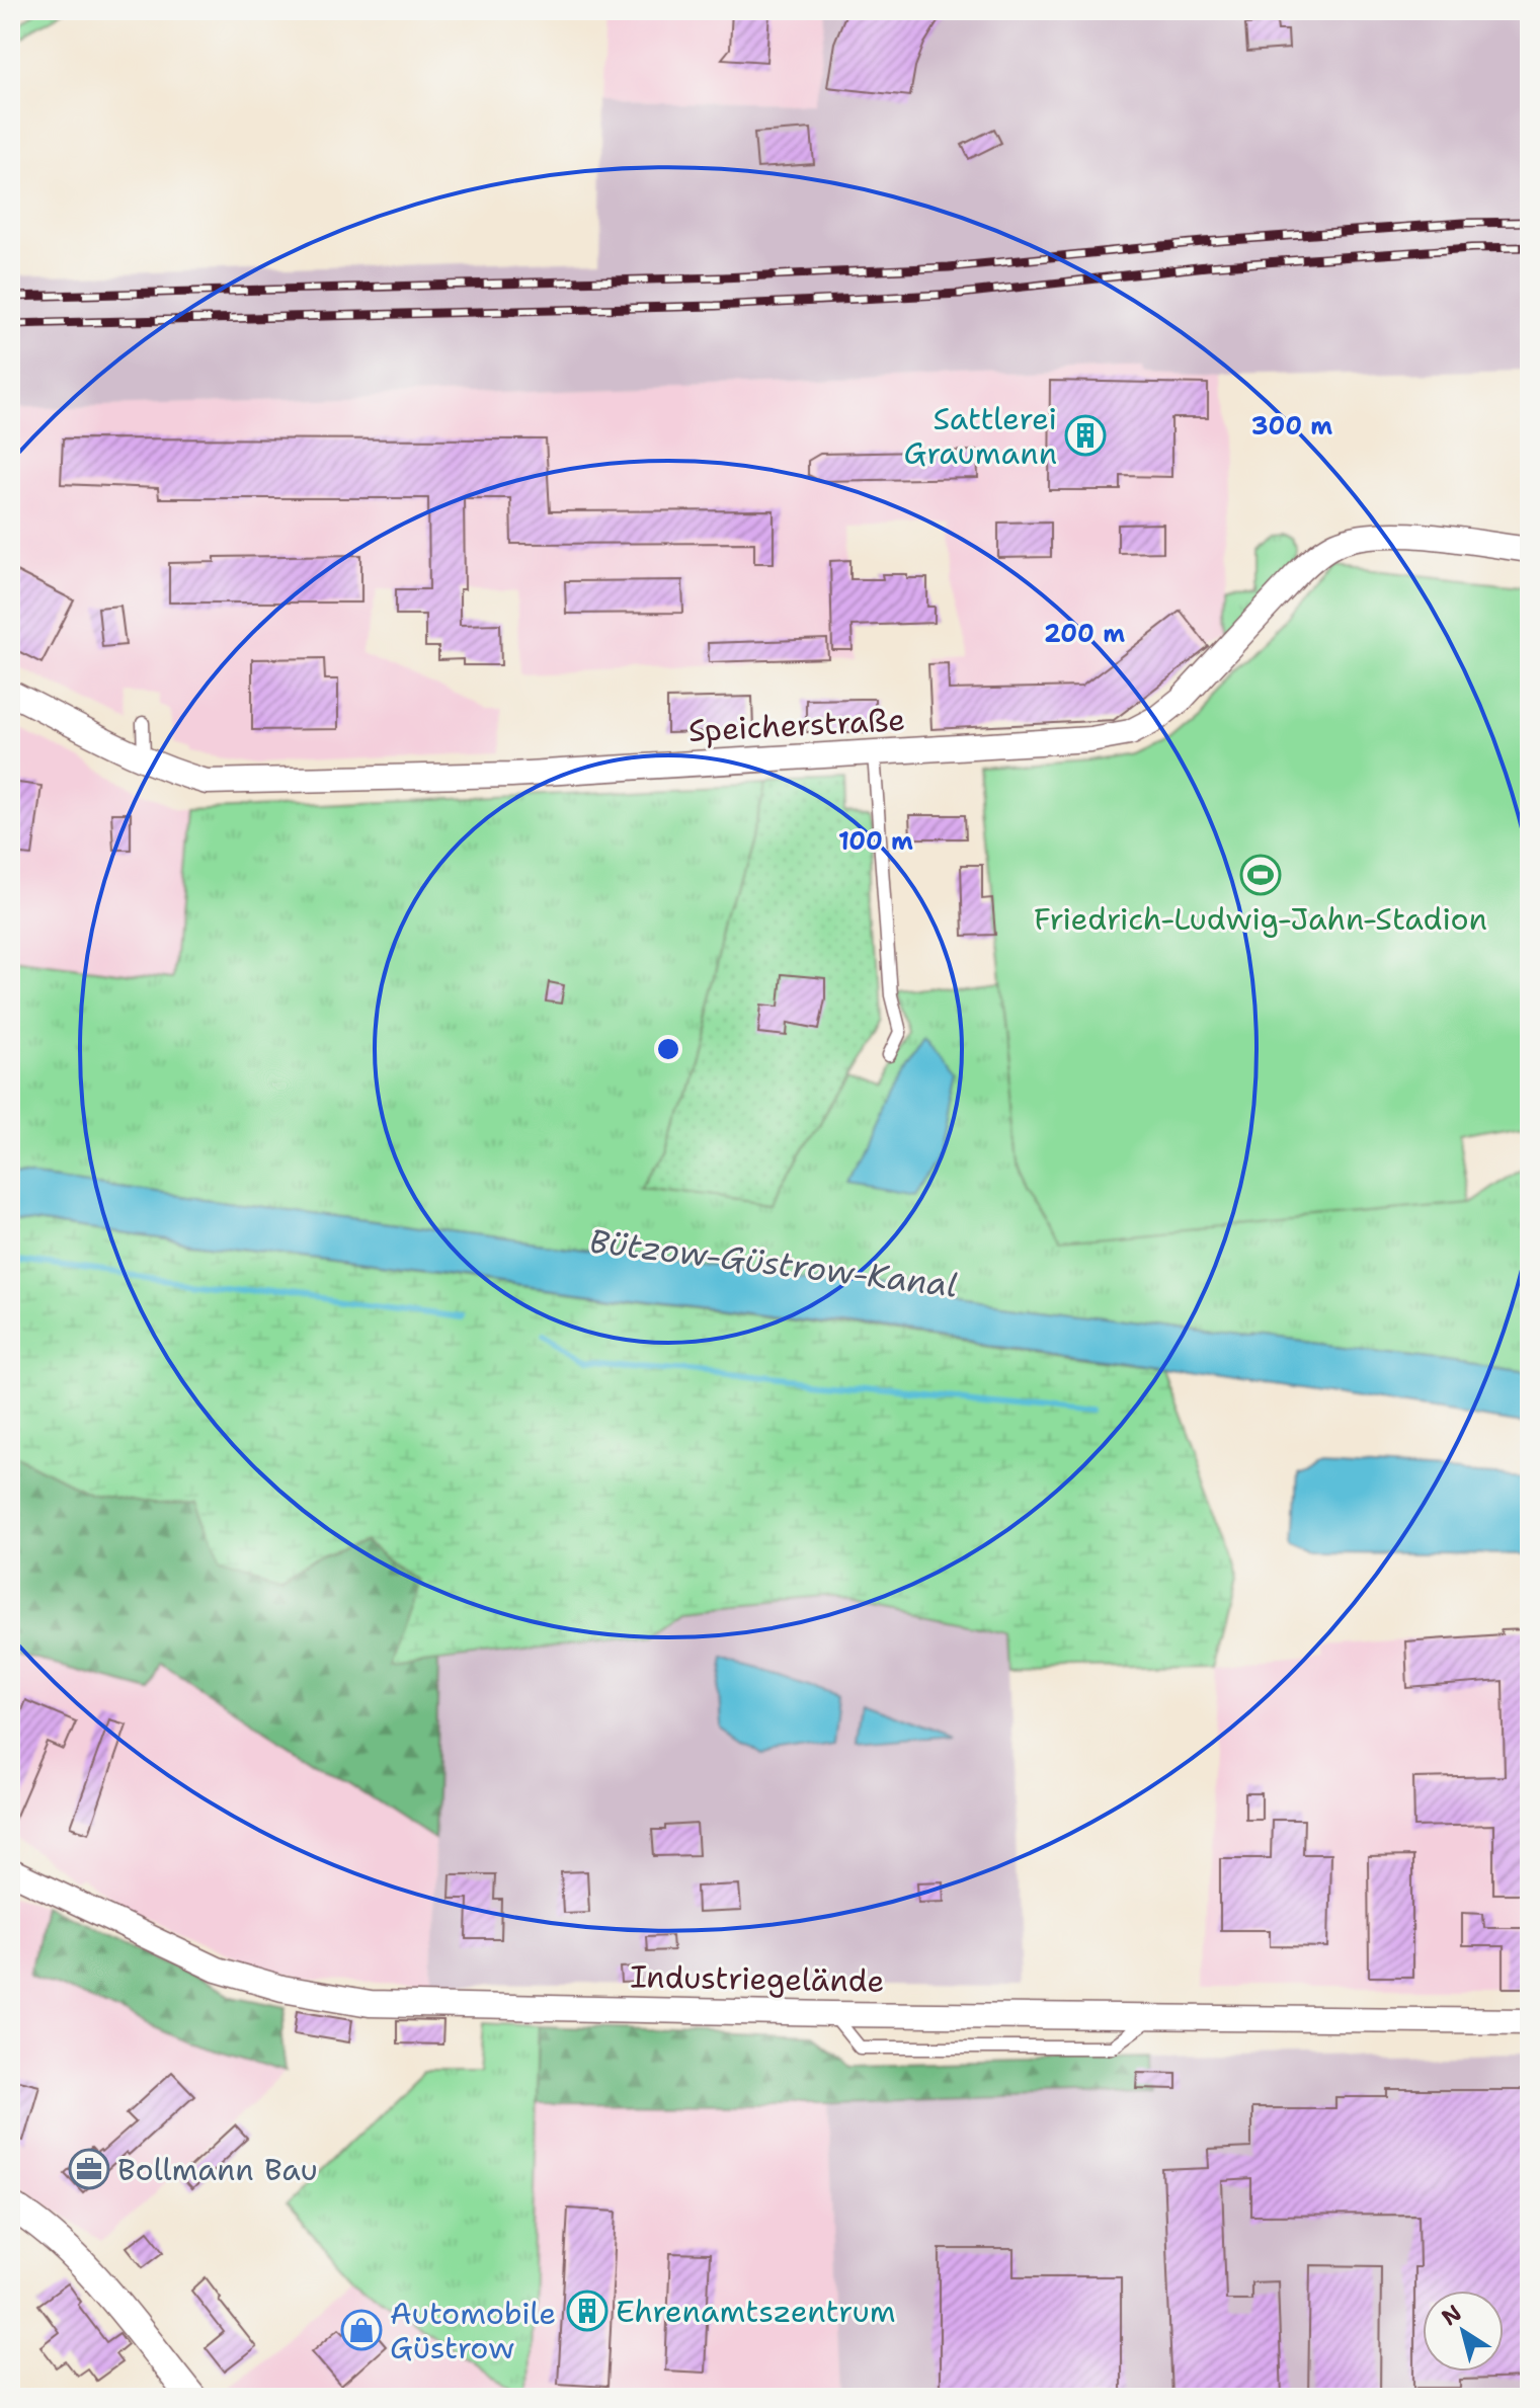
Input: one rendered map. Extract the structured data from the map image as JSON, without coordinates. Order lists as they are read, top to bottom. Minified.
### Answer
{"streets":{"street":["Speicherstraße","Industriegelände"]},"water":["Bützow-Güstrow-Kanal"],"places":{"building":["Sattlerei Graumann","Ehrenamtszentrum"],"sports":["Friedrich-Ludwig-Jahn-Stadion"],"office":["Bollmann Bau"],"shop":["Automobile Güstrow"]},"north":"top left","rings":["300 m","200 m","100 m"]}
